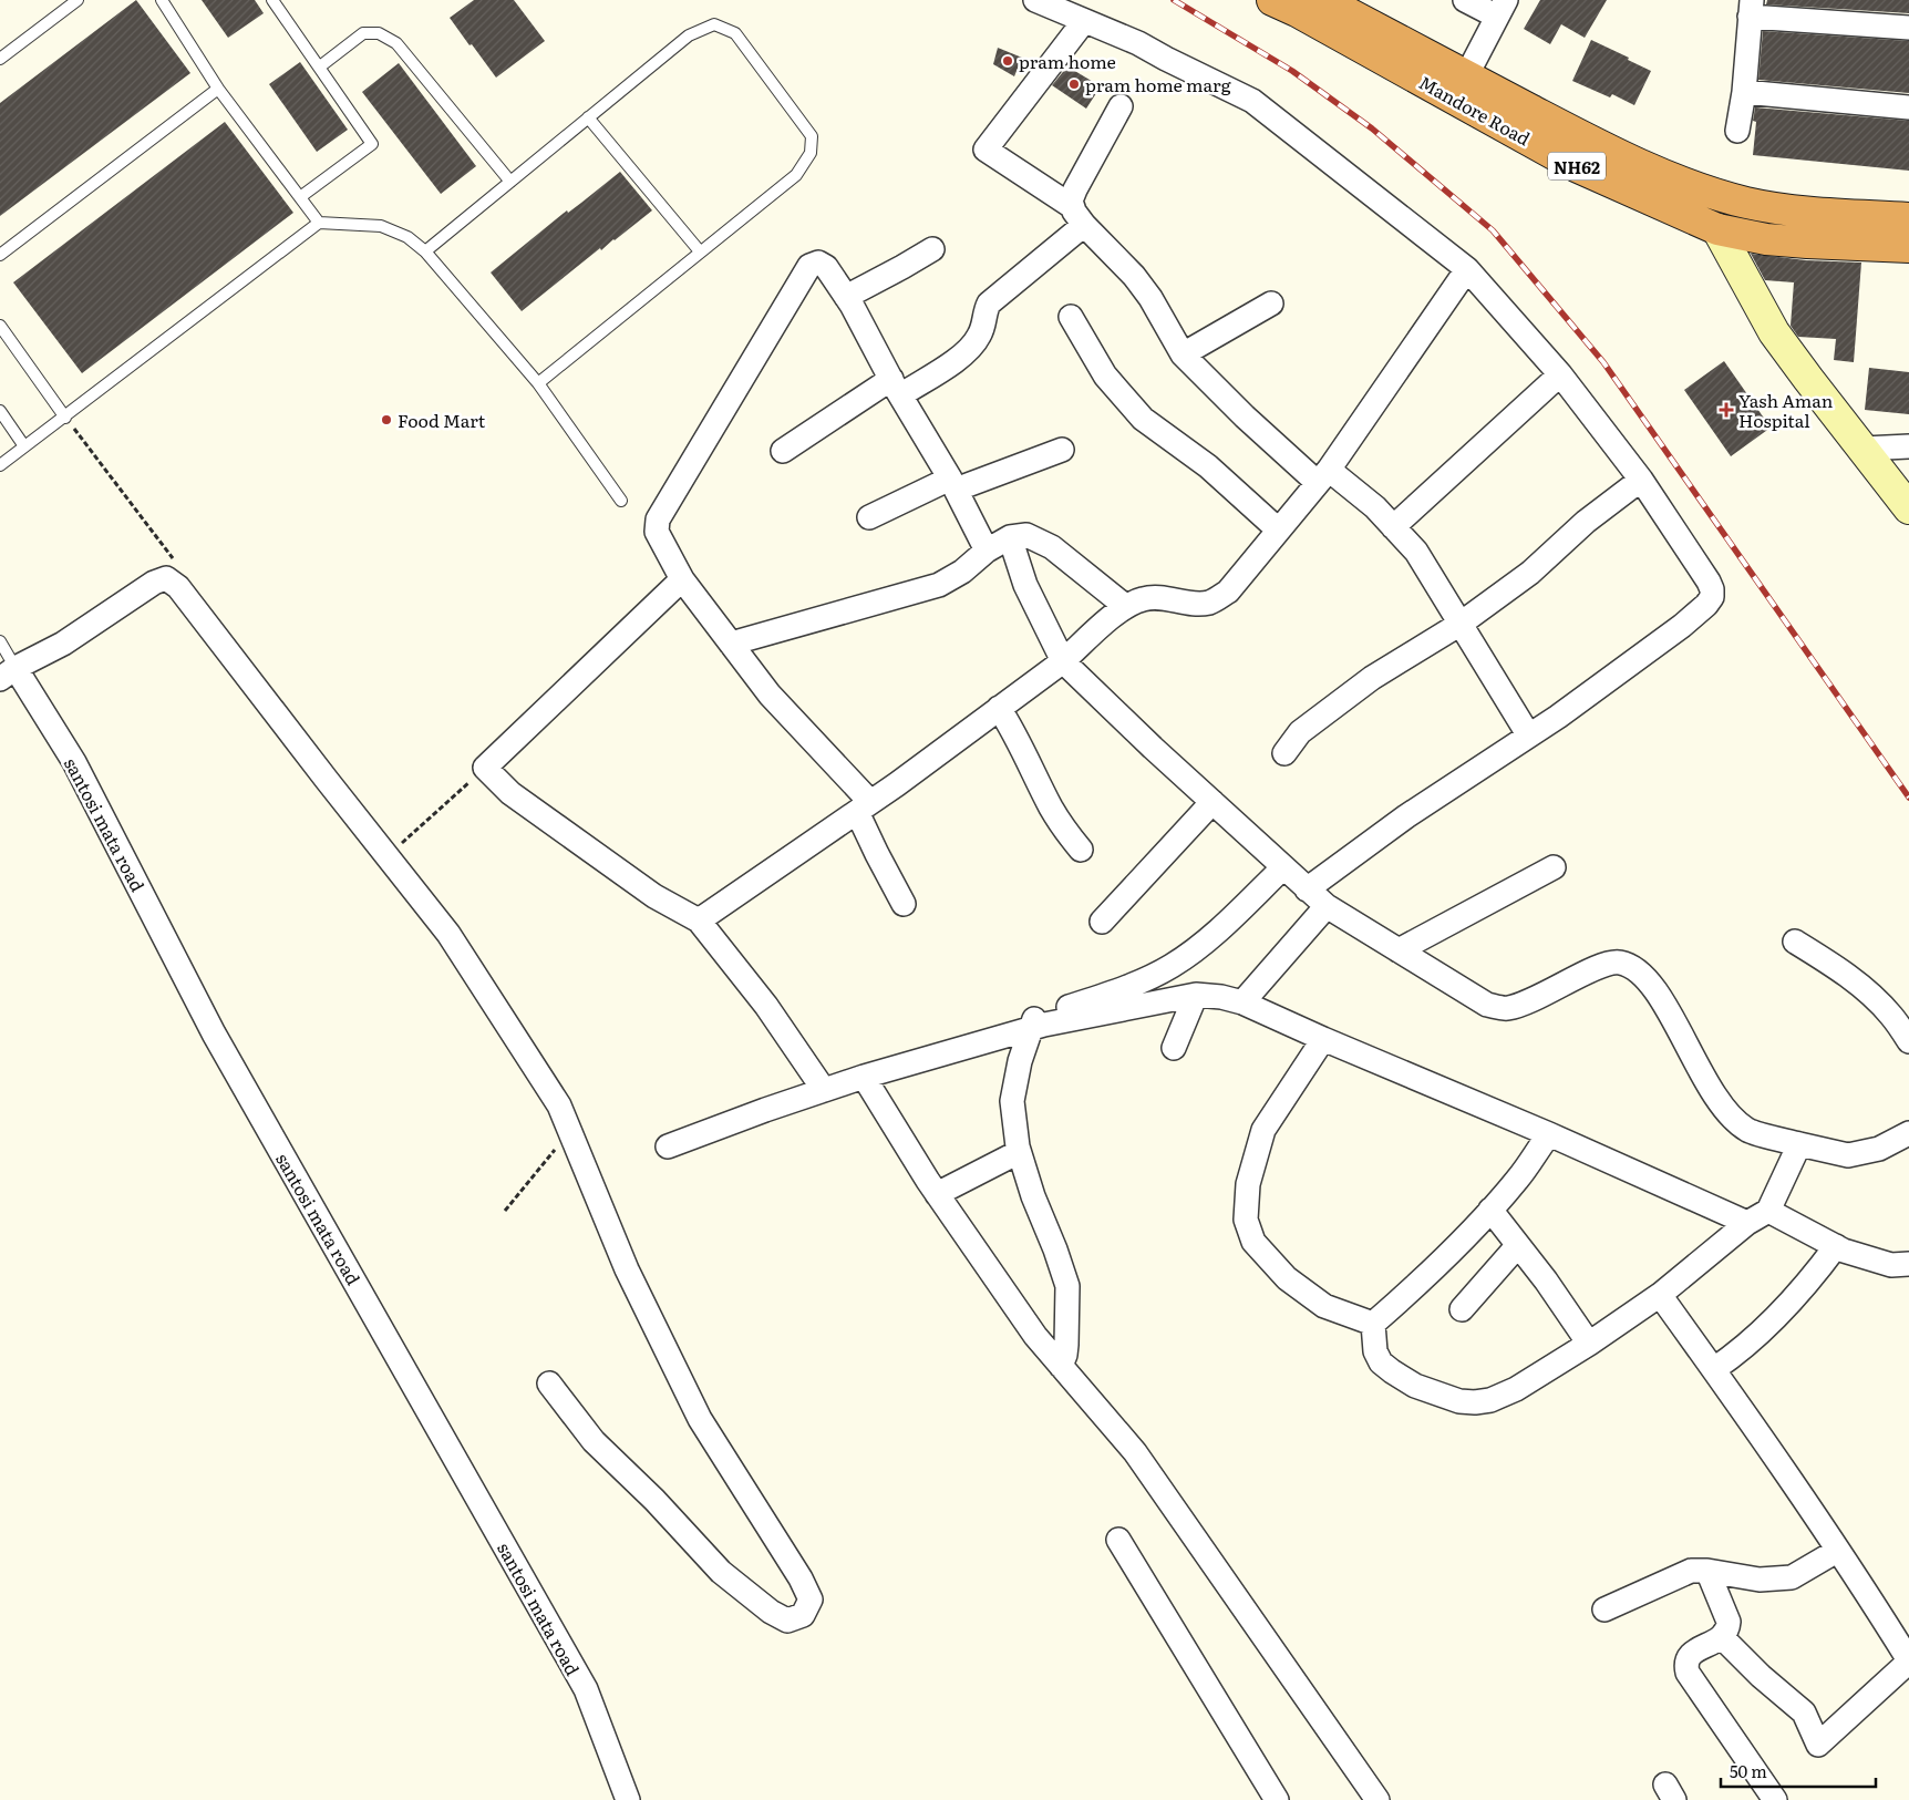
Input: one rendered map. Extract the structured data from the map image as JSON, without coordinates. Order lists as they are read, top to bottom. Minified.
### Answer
{"streets":{"highway":["Mandore Road","NH62"],"street":["santosi mata road"]},"places":{"other":["pram home","pram home marg","Food Mart"],"health":["Yash Aman Hospital"]},"scale_bar":"50 m"}
